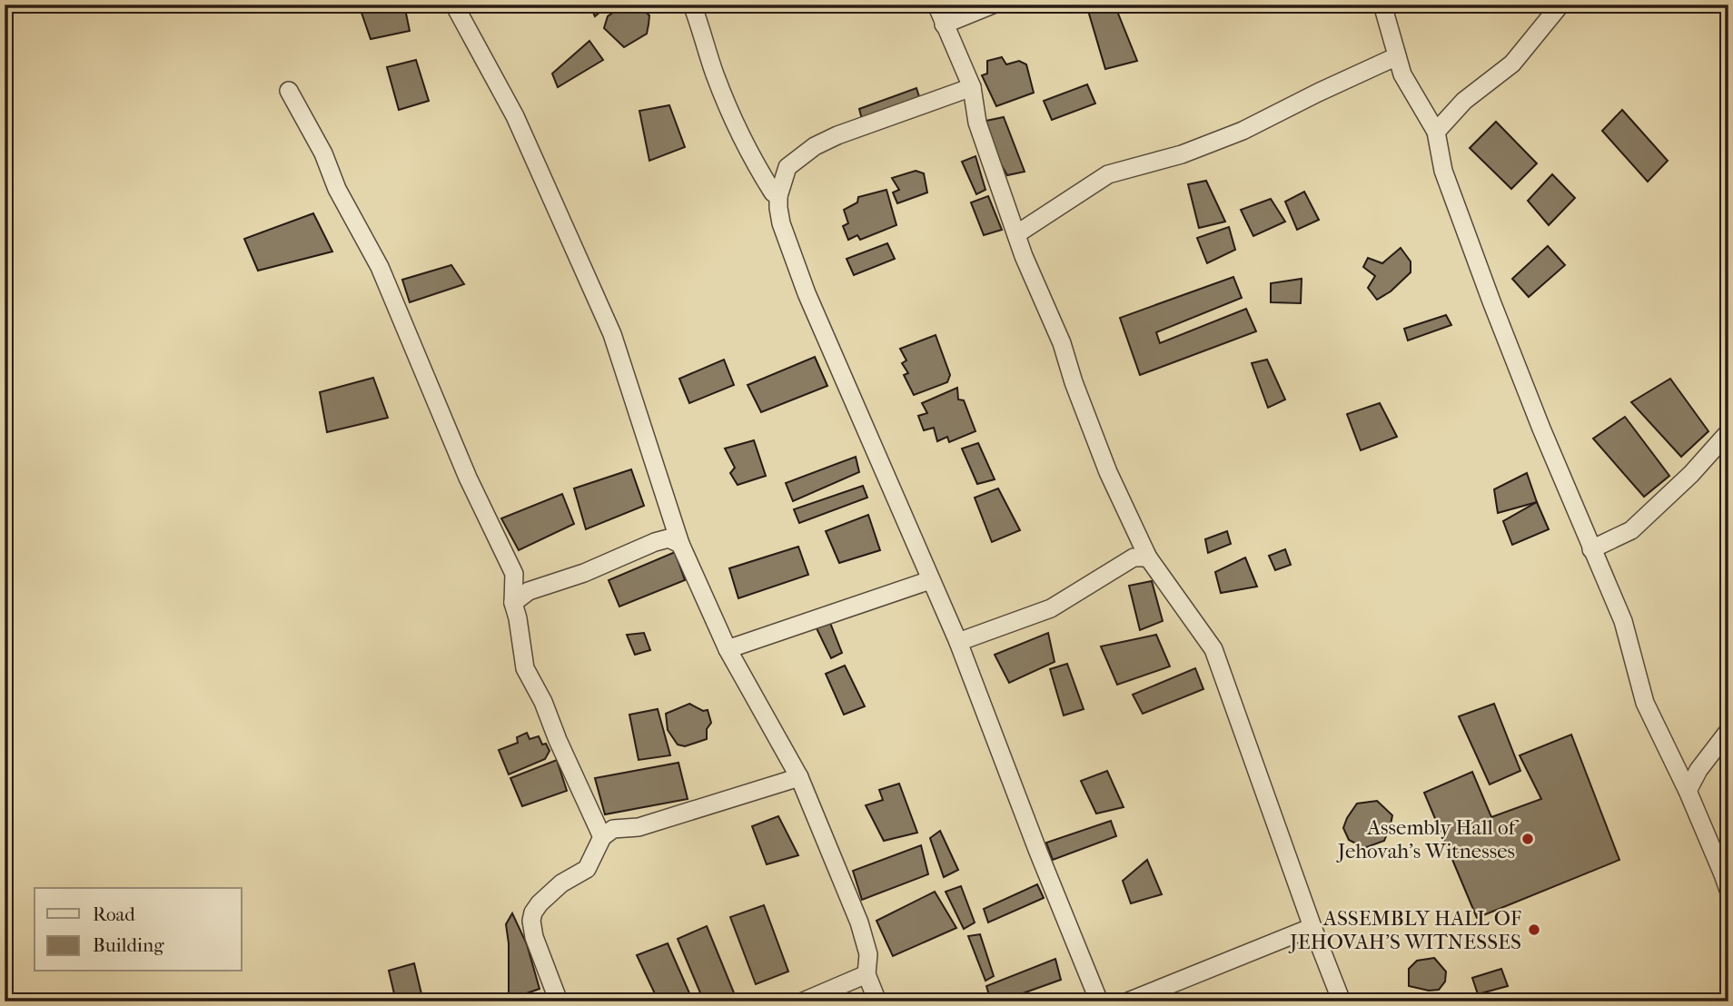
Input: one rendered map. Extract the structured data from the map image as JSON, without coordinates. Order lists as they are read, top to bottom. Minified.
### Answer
{"places":["Assembly Hall of Jehovah's Witnesses","ASSEMBLY HALL OF JEHOVAH'S WITNESSES"],"legend":["Road","Building"]}
